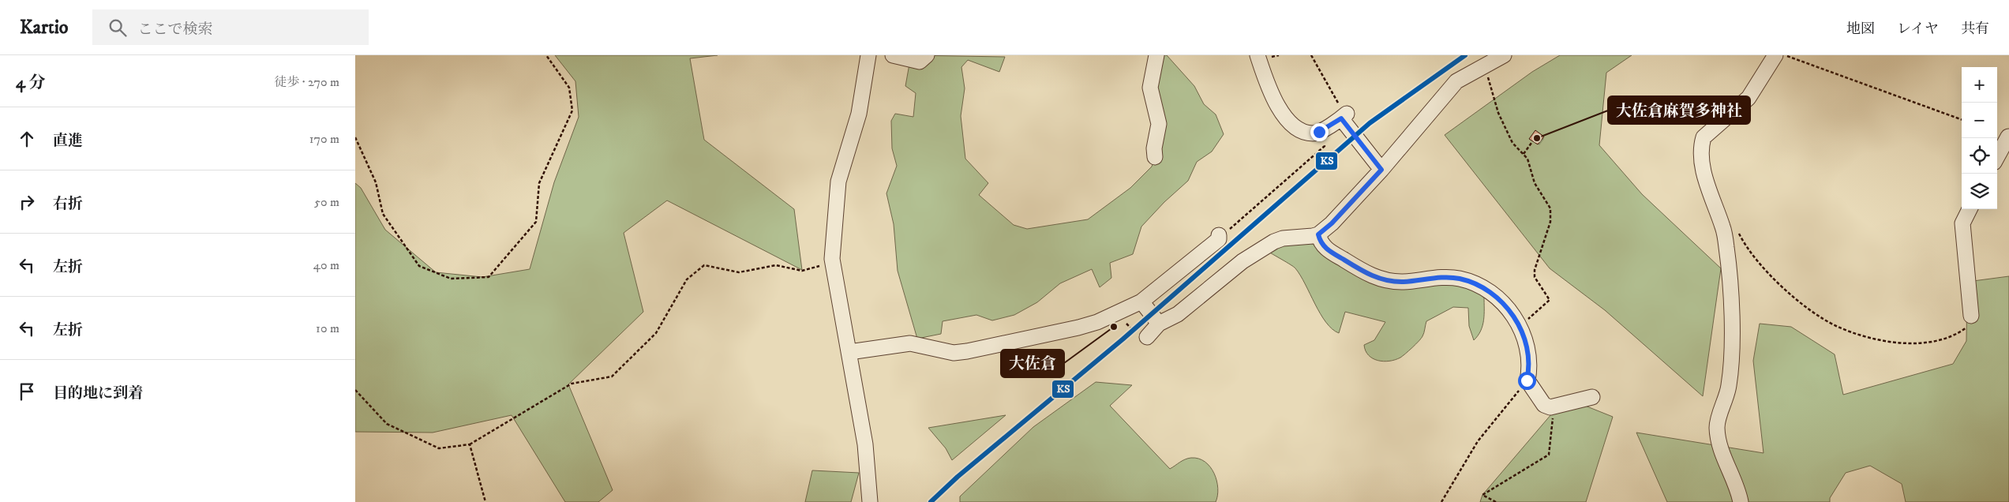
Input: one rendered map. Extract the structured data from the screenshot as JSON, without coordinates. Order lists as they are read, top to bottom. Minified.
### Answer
{"places":["大佐倉麻賀多神社","大佐倉"],"lines":["transit line KS"],"page":{"header":"Kartio","search":"ここで検索","nav":["地図","レイヤ","共有"],"heading":["4 分","徒歩 · 270 m"],"map_buttons":["+","−"],"list":[["直進","170 m"],["右折","50 m"],["左折","40 m"],["左折","10 m"],"目的地に到着"]}}
